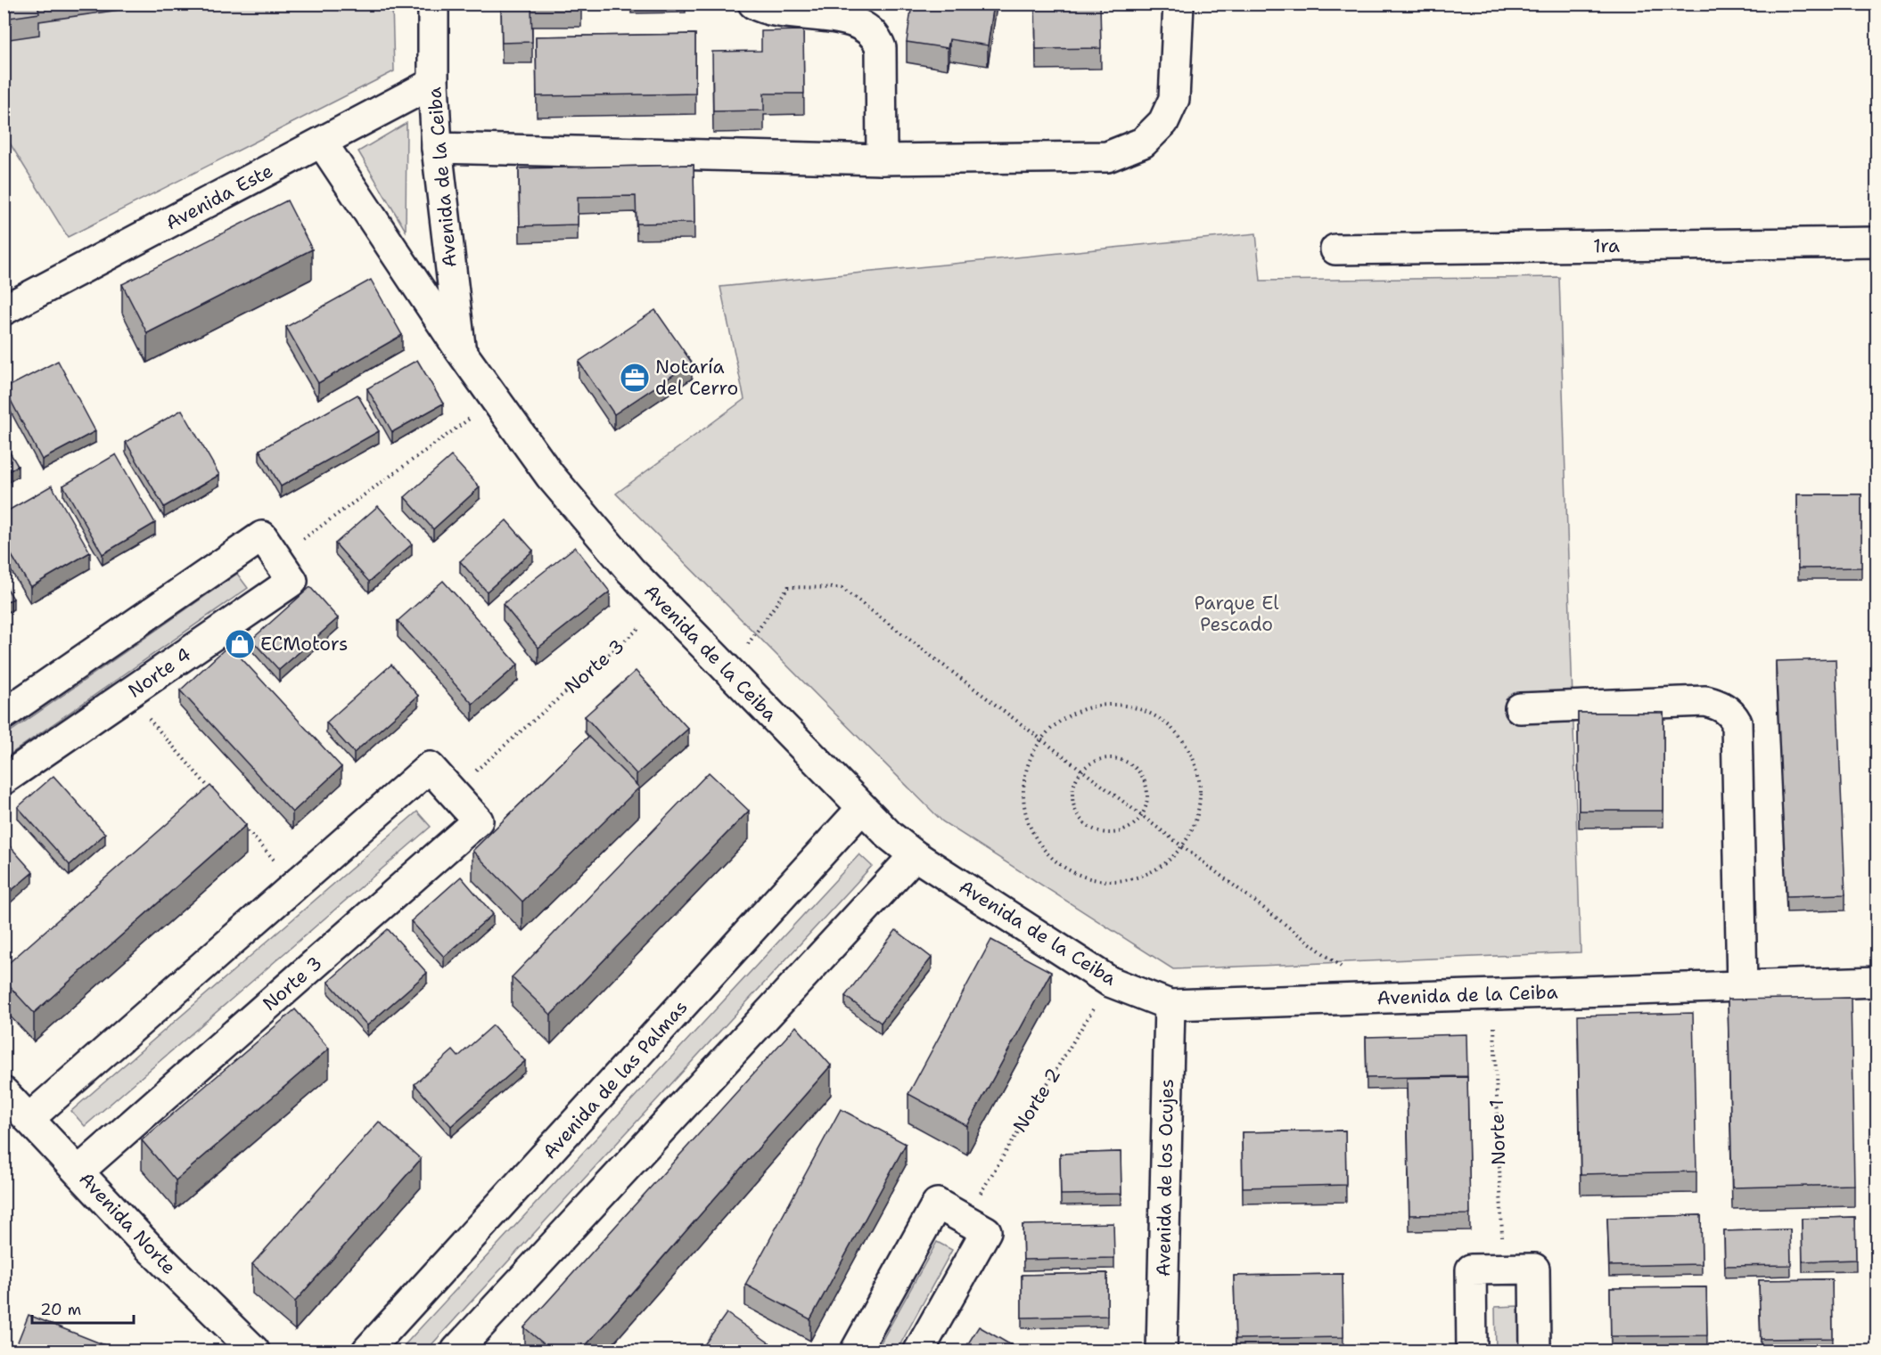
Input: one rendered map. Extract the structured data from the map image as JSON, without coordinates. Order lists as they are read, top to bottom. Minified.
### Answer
{"streets":{"street":["Avenida de la Ceiba","Avenida Este","1ra","Norte 3","Norte 4","Avenida de las Palmas","Avenida de los Ocujes","Avenida Norte"],"path":["Norte 2","Norte 1"]},"crossings":[["Avenida de la Ceiba","Avenida Este"],["Avenida de la Ceiba","Norte 3"],["Avenida de la Ceiba","Avenida de las Palmas"],["Avenida de la Ceiba","Norte 2"],["Avenida de la Ceiba","Norte 1"],["Avenida de la Ceiba","Avenida de los Ocujes"],["Norte 3","Avenida Norte"]],"parks":["Parque El Pescado"],"places":{"office":["Notaría del Cerro"],"shop":["ECMotors"]},"scale_bar":"20 m"}
